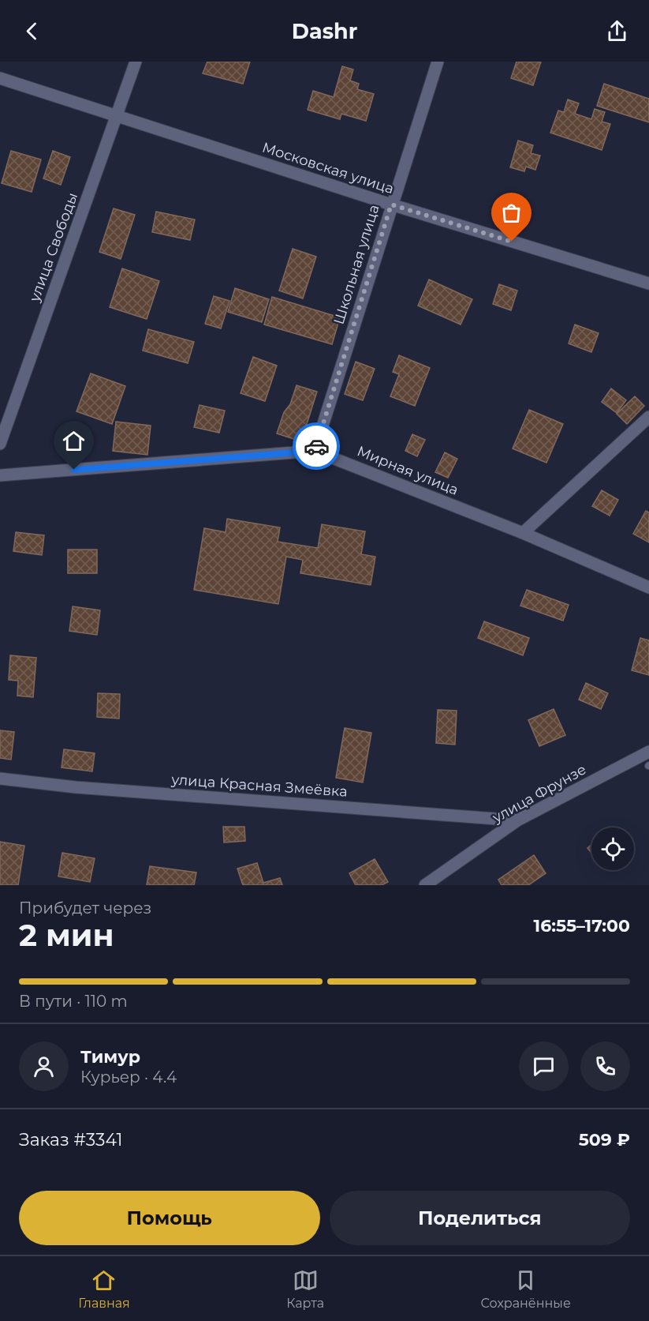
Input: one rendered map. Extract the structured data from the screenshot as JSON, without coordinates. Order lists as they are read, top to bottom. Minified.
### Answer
{"streets":{"street":["Московская улица","улица Свободы","Школьная улица","Мирная улица","улица Красная Змеёвка","улица Фрунзе"]},"crossings":[["Московская улица","улица Свободы"],["Московская улица","Школьная улица"],["Школьная улица","Мирная улица"],["улица Красная Змеёвка","улица Фрунзе"]],"page":{"header":"Dashr","heading":["2 мин","Прибудет через","16:55–17:00"],"panel":["Тимур","Курьер · 4.4","Заказ #3341","509 ₽"],"bar":"В пути · 110 m","buttons":["Помощь","Поделиться"],"tabs":["Главная","Карта","Сохранённые"]}}
